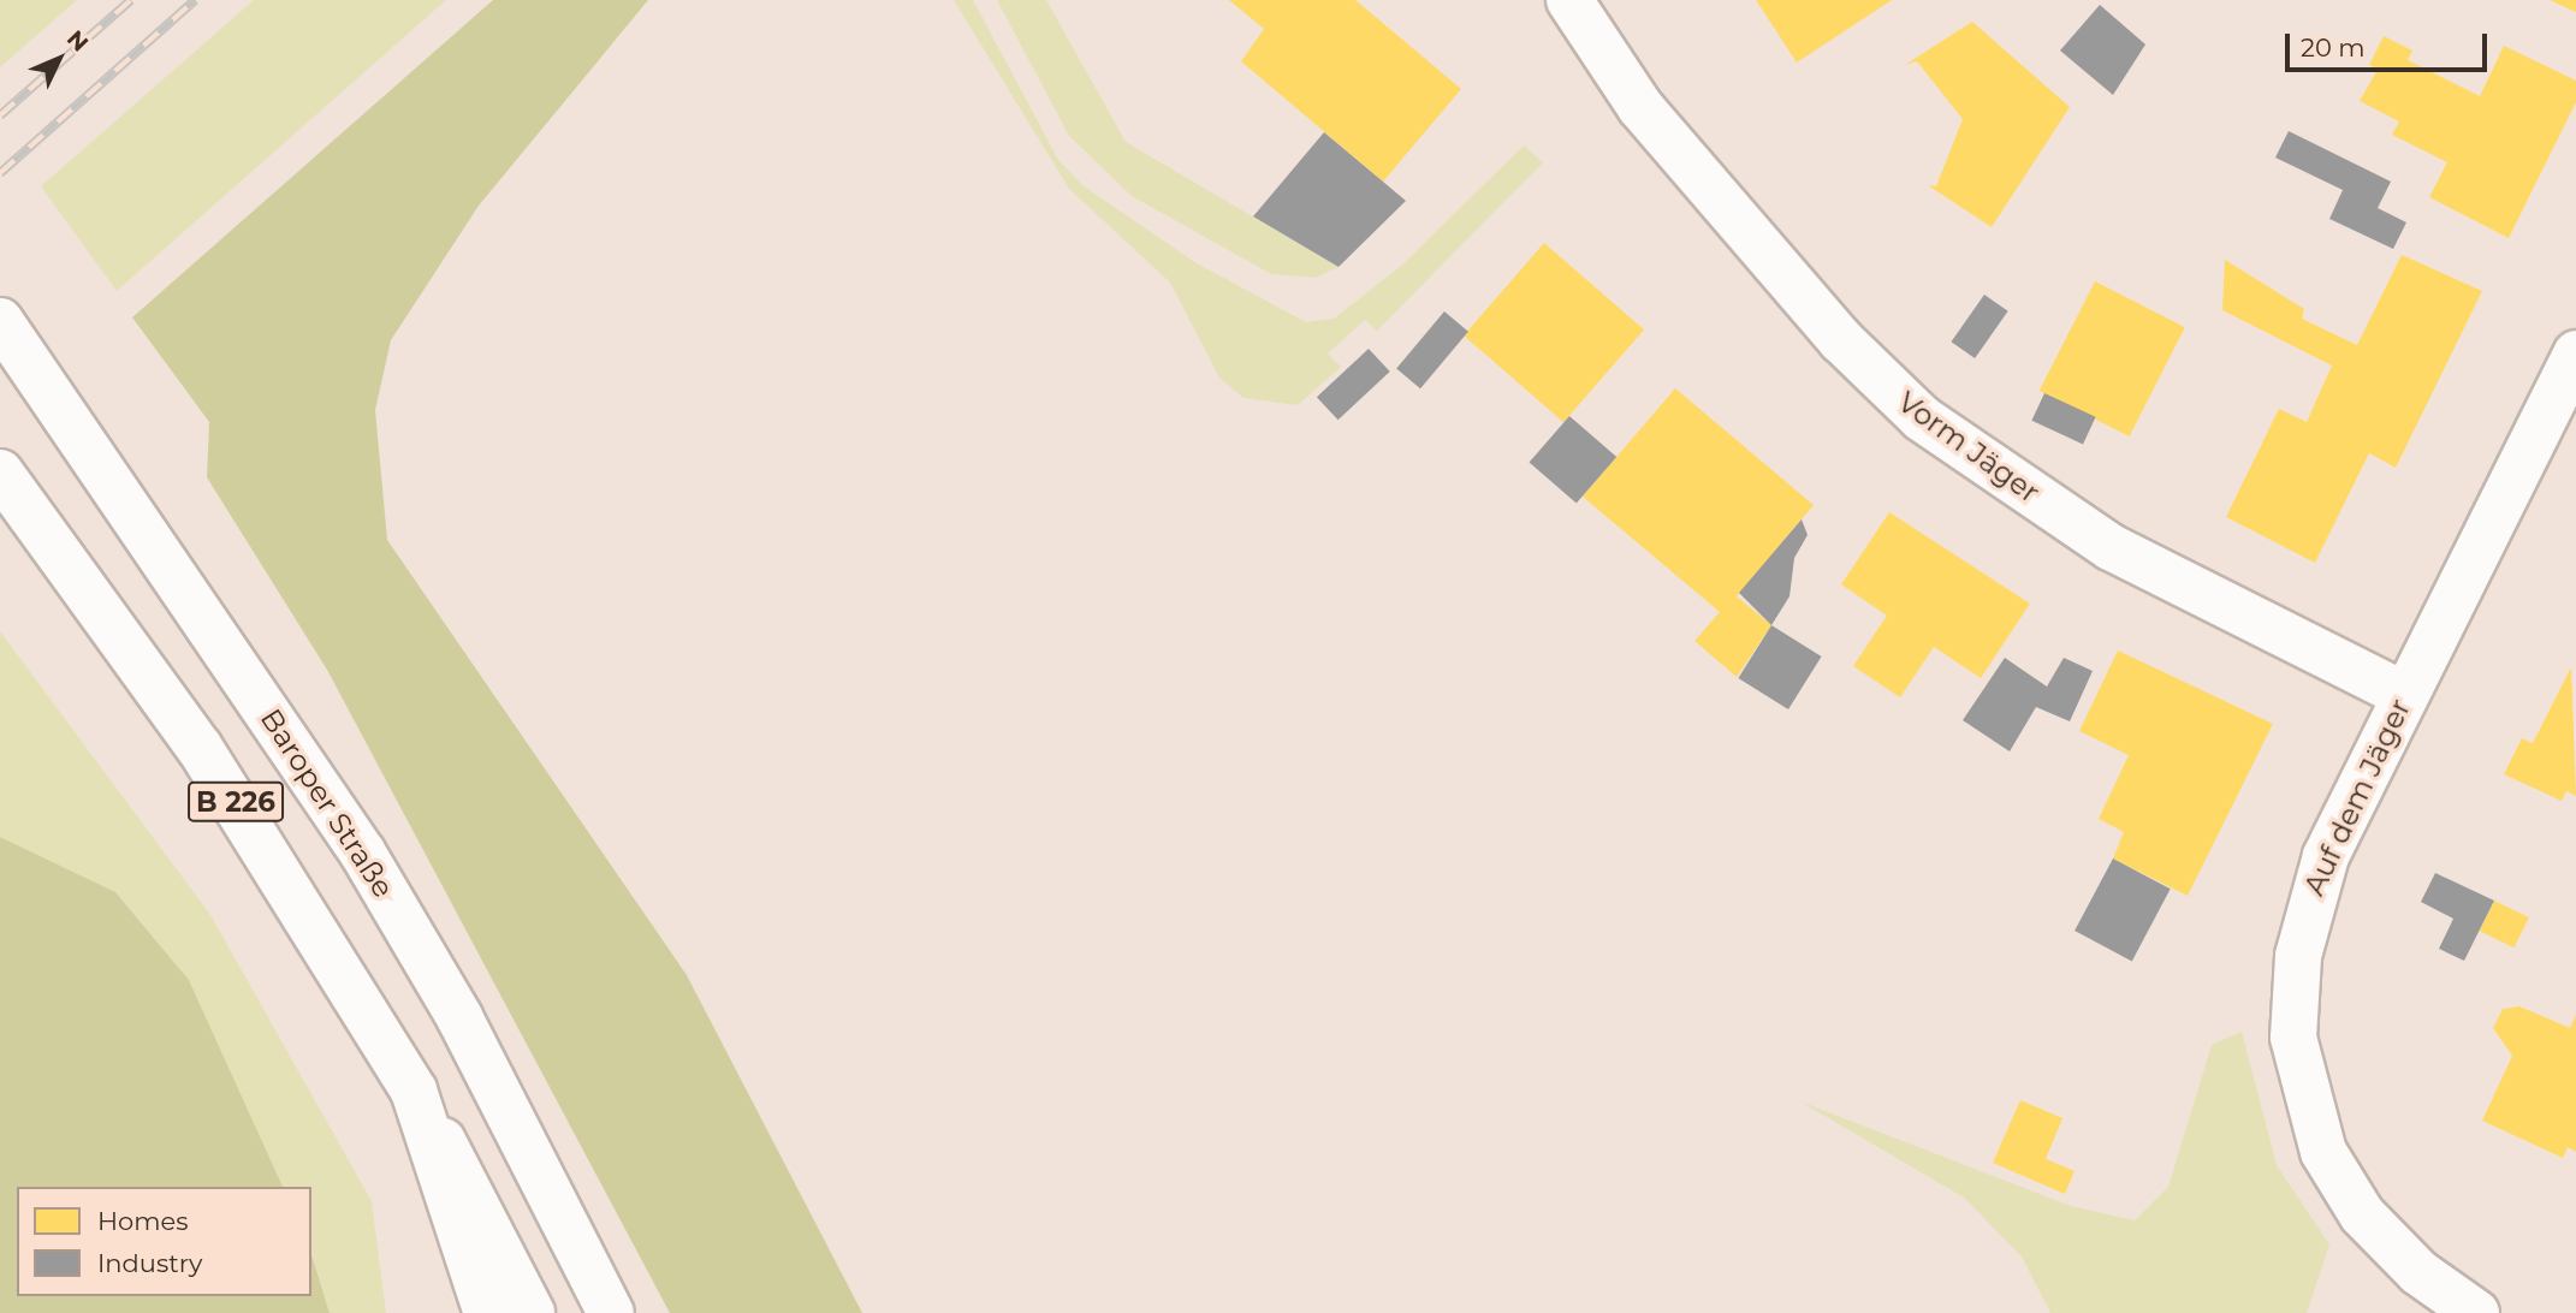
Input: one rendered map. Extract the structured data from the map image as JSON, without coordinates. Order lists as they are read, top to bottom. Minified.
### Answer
{"streets":{"main road":["Vorm Jäger","Auf dem Jäger","B 226","Baroper Straße"]},"crossings":[["Vorm Jäger","Auf dem Jäger"]],"legend":["Homes","Industry"],"scale_bar":"20 m","north":"top right"}
